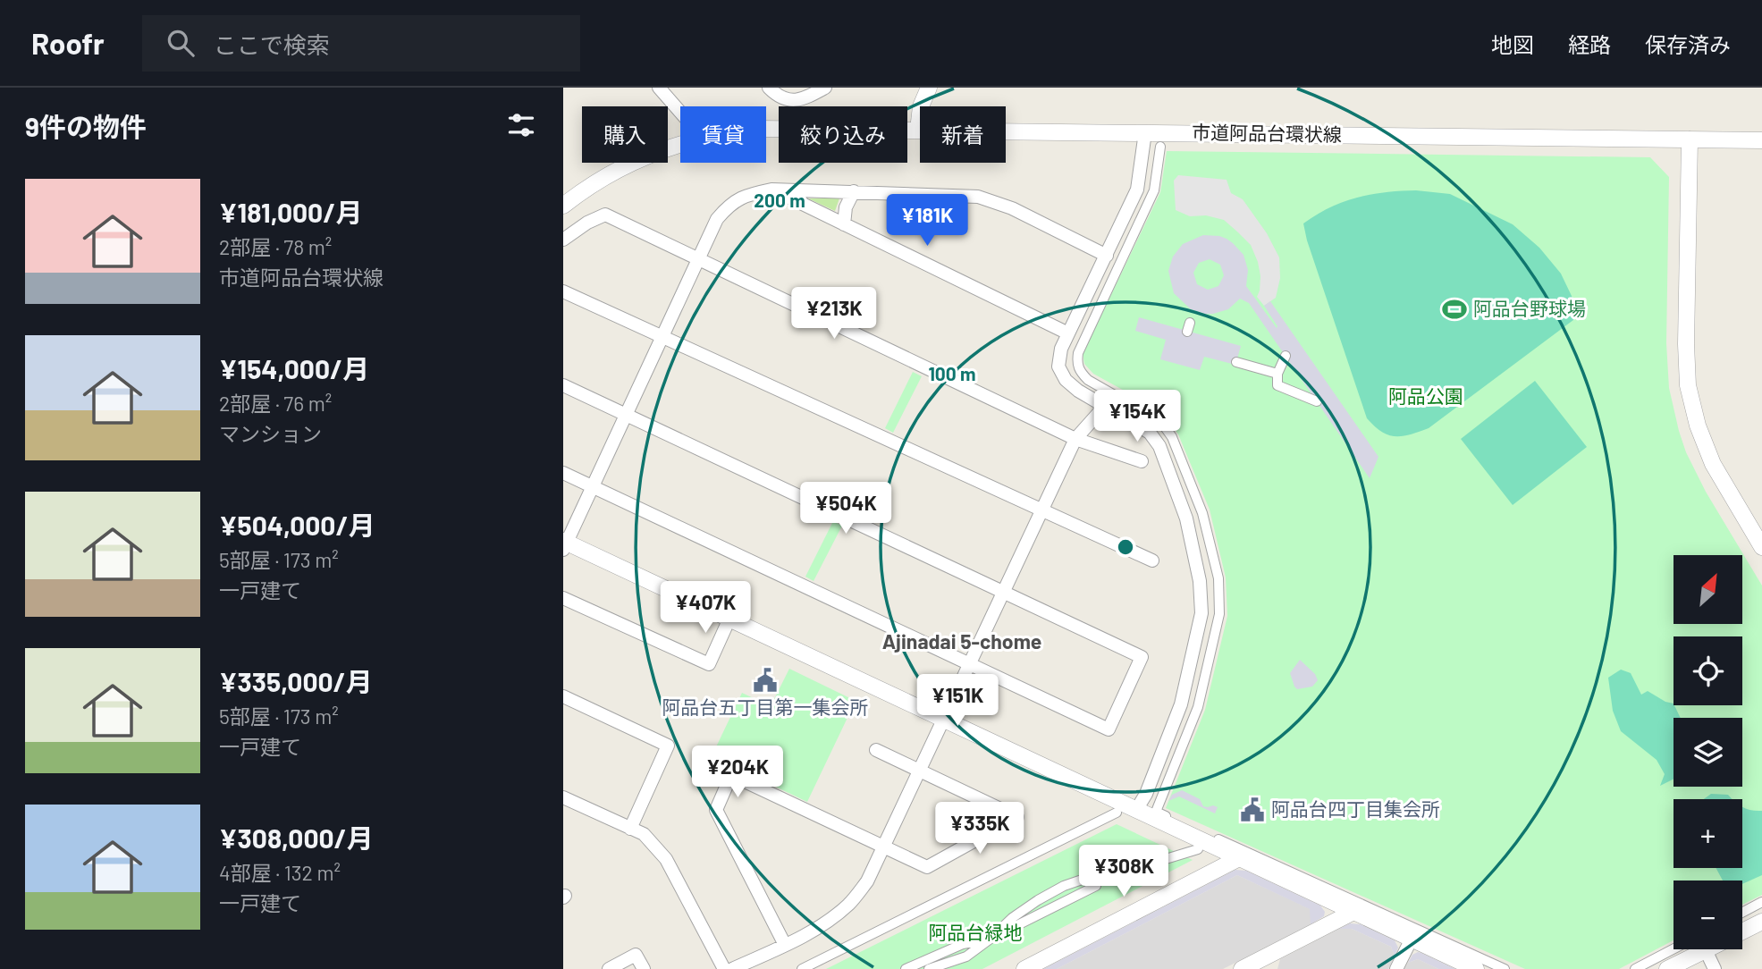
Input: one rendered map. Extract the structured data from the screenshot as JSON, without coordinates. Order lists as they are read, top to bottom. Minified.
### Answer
{"streets":{"street":["市道阿品台環状線"]},"districts":["Ajinadai 5-chome"],"parks":["阿品公園","阿品台緑地"],"places":{"sports":["阿品台野球場"],"public building":["阿品台五丁目第一集会所","阿品台四丁目集会所"]},"north":"top right","page":{"header":"Roofr","search":"ここで検索","nav":["地図","経路","保存済み"],"heading":"9件の物件","chip":["購入","賃貸","絞り込み","新着"],"list":[{"name":"¥181,000/月","note":"2部屋 · 78 m² · 市道阿品台環状線"},{"name":"¥154,000/月","note":"2部屋 · 76 m² · マンション"},{"name":"¥504,000/月","note":"5部屋 · 173 m² · 一戸建て"},{"name":"¥335,000/月","note":"5部屋 · 173 m² · 一戸建て"},{"name":"¥308,000/月","note":"4部屋 · 132 m² · 一戸建て"}],"price":["¥181K","¥213K","¥154K","¥504K","¥407K","¥151K","¥204K","¥335K","¥308K"],"map_buttons":["+","−"]},"rings":["200 m","100 m"]}
